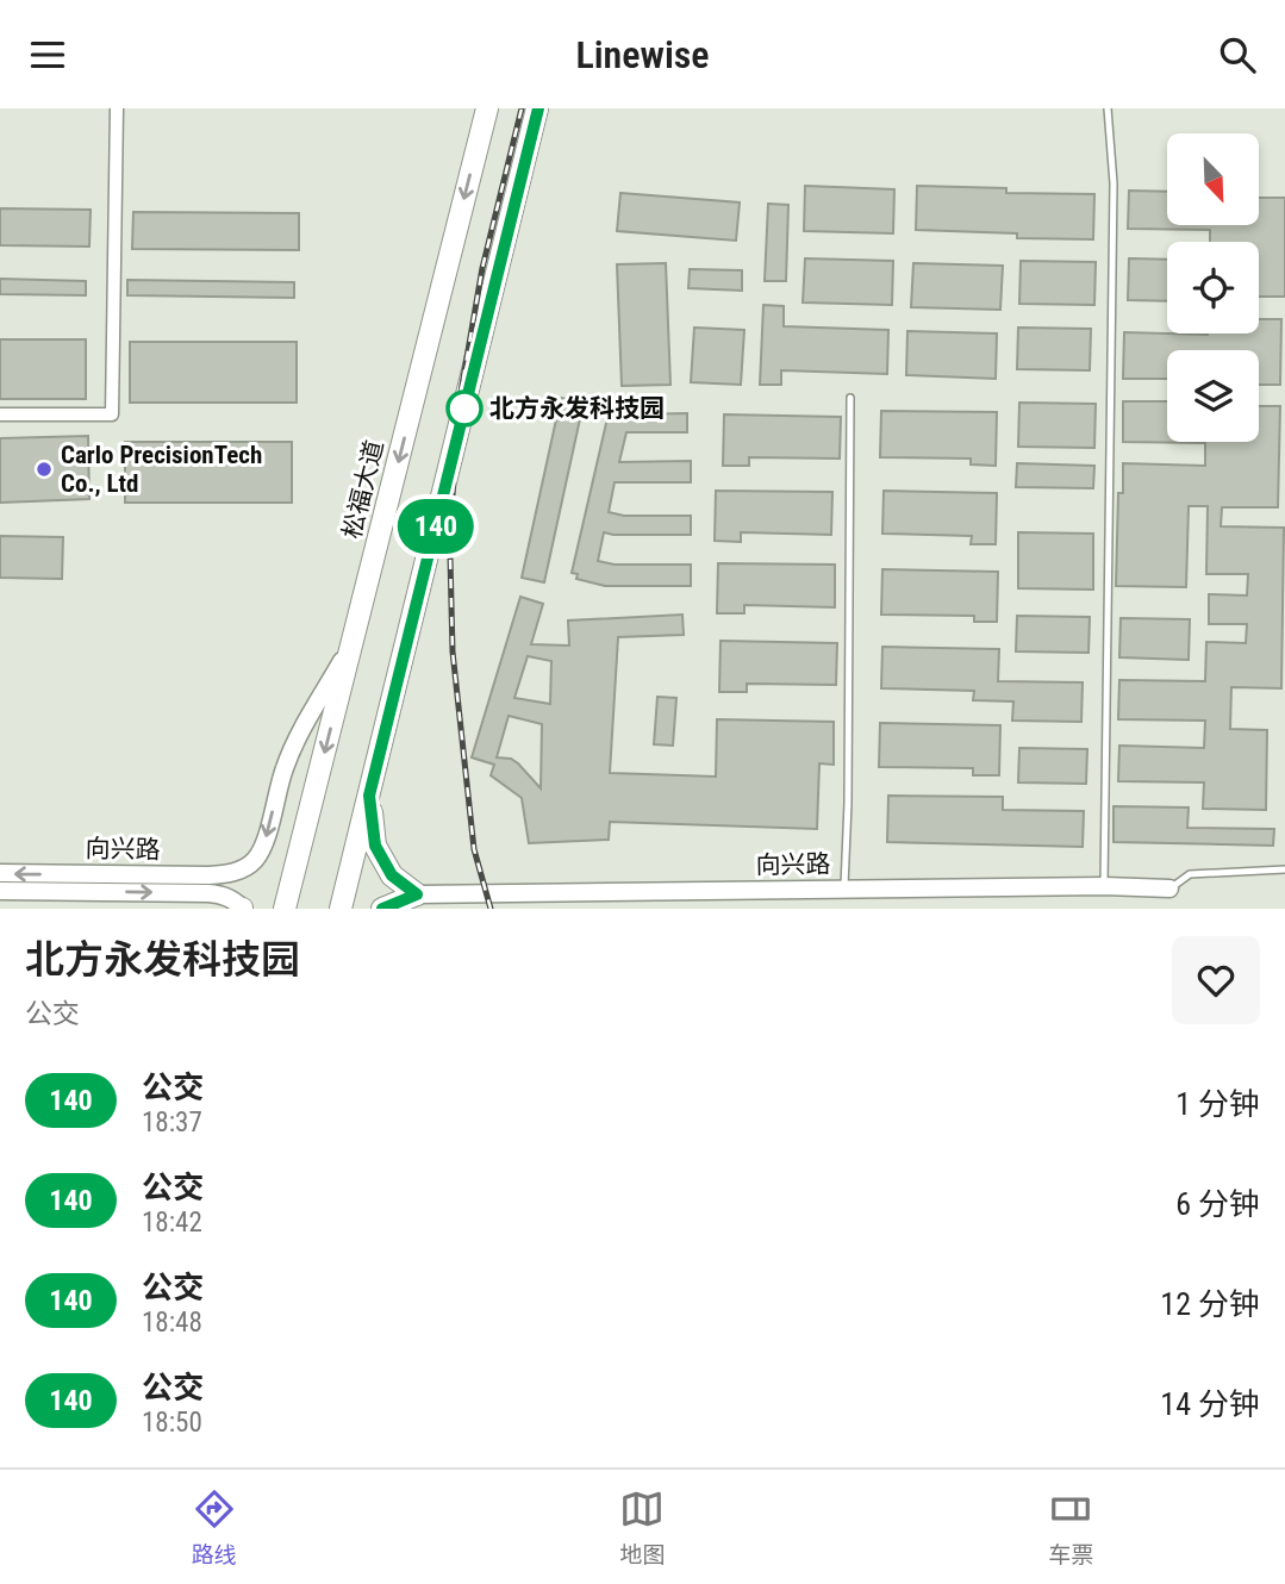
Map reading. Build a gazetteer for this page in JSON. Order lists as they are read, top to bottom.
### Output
{
  "streets": {
    "main road": ["松福大道"],
    "street": ["向兴路"]
  },
  "crossings": [
    ["松福大道", "向兴路"]
  ],
  "places": ["北方永发科技园", "Carlo PrecisionTech Co., Ltd"],
  "lines": ["bus line 140"],
  "north": "bottom right",
  "page": {
    "header": "Linewise",
    "on_map": "140",
    "heading": ["北方永发科技园", "公交"],
    "list": [
      {
        "mark": "140",
        "name": "公交",
        "note": "18:37",
        "value": "1 分钟"
      },
      {
        "mark": "140",
        "name": "公交",
        "note": "18:42",
        "value": "6 分钟"
      },
      {
        "mark": "140",
        "name": "公交",
        "note": "18:48",
        "value": "12 分钟"
      },
      {
        "mark": "140",
        "name": "公交",
        "note": "18:50",
        "value": "14 分钟"
      }
    ],
    "tabs": ["路线", "地图", "车票"]
  }
}
